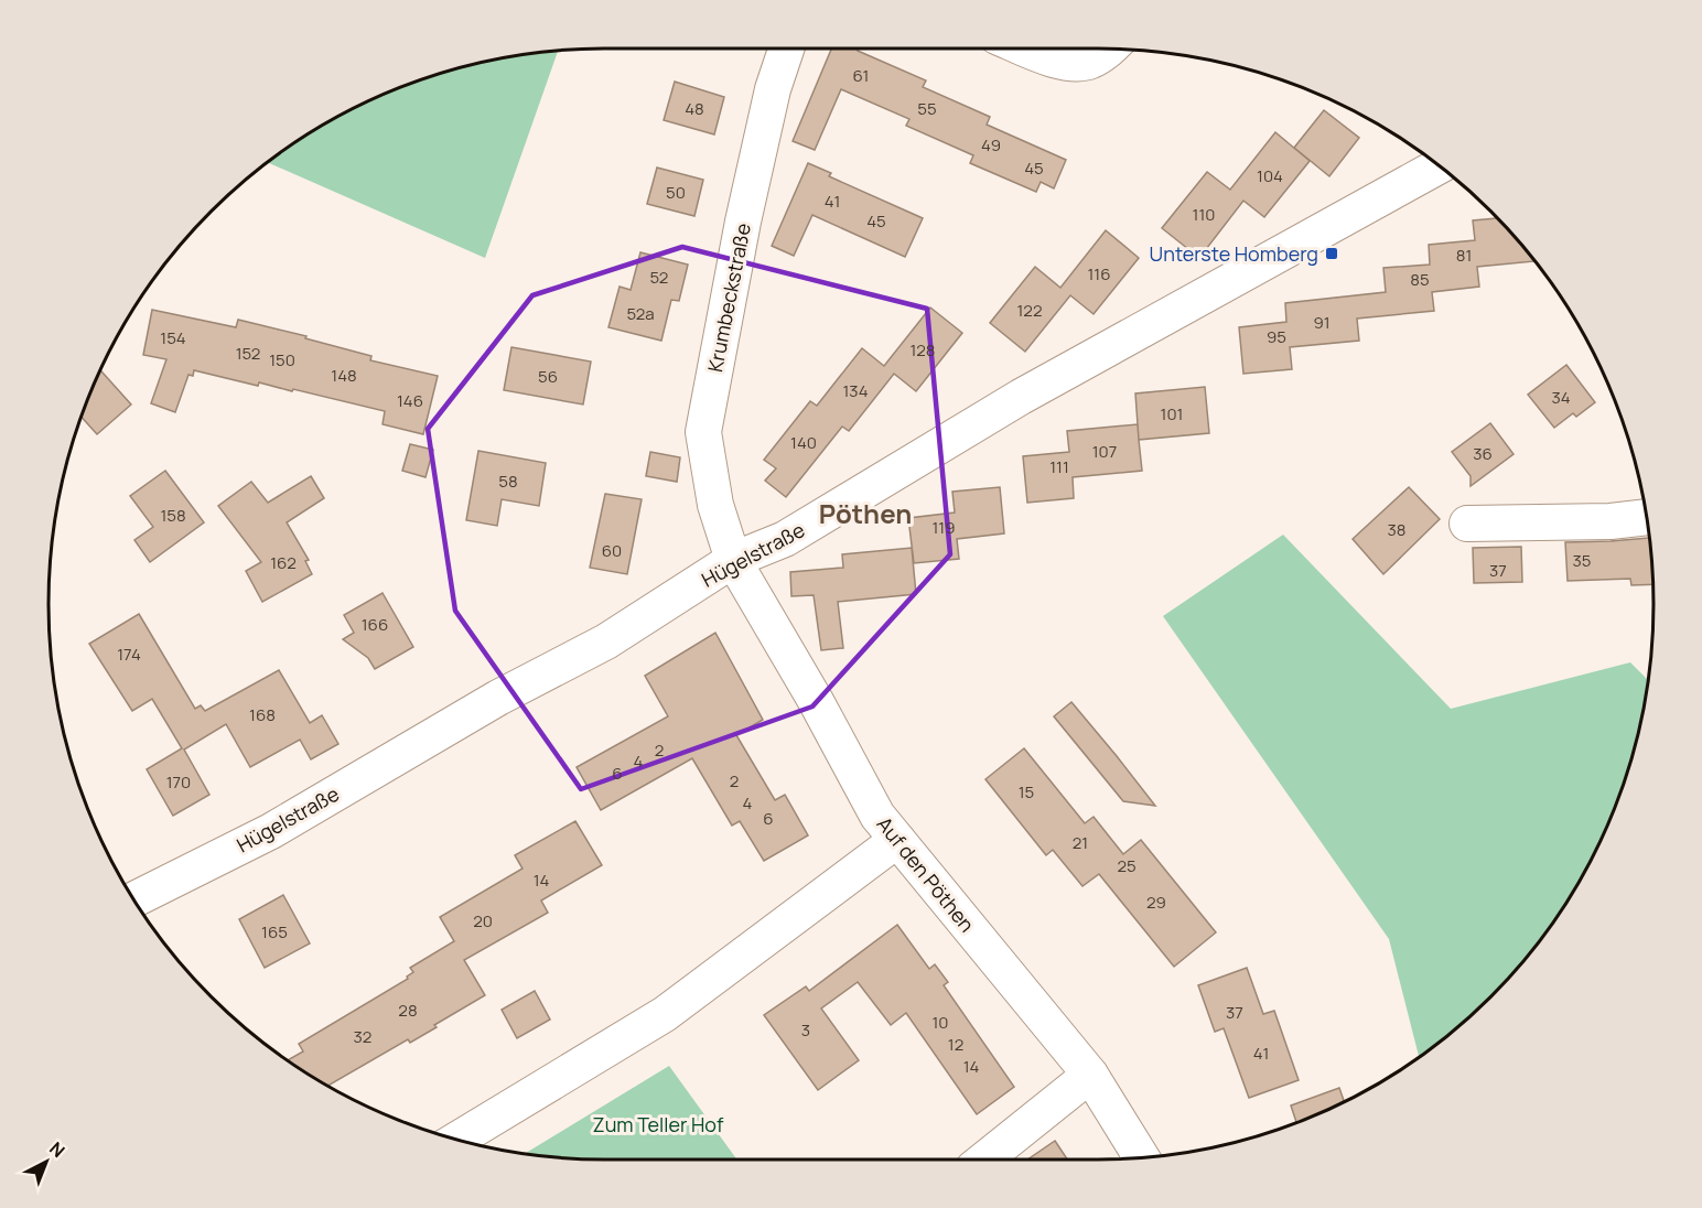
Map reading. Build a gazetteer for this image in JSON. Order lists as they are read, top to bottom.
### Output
{
  "streets": {
    "street": ["Krumbeckstraße", "Hügelstraße", "Auf den Pöthen"]
  },
  "crossings": [
    ["Krumbeckstraße", "Hügelstraße"],
    ["Krumbeckstraße", "Auf den Pöthen"],
    ["Hügelstraße", "Auf den Pöthen"]
  ],
  "districts": ["Pöthen"],
  "parks": ["Zum Teller Hof"],
  "places": {
    "transit": ["Unterste Homberg"]
  },
  "house_numbers": [
    "61",
    "48",
    "55",
    "49",
    "45",
    "104",
    "50",
    "41",
    "110",
    "45",
    "81",
    "116",
    "52",
    "85",
    "122",
    "52a",
    "91",
    "95",
    "154",
    "128",
    "152",
    "150",
    "148",
    "56",
    "134",
    "34",
    "146",
    "101",
    "140",
    "107",
    "36",
    "111",
    "58",
    "158",
    "119",
    "38",
    "60",
    "35",
    "162",
    "37",
    "166",
    "174",
    "168",
    "2",
    "4",
    "6",
    "2",
    "170",
    "15",
    "4",
    "6",
    "21",
    "25",
    "14",
    "29",
    "20",
    "165",
    "28",
    "37",
    "10",
    "3",
    "32",
    "12",
    "41",
    "14"
  ],
  "north": "top right"
}
